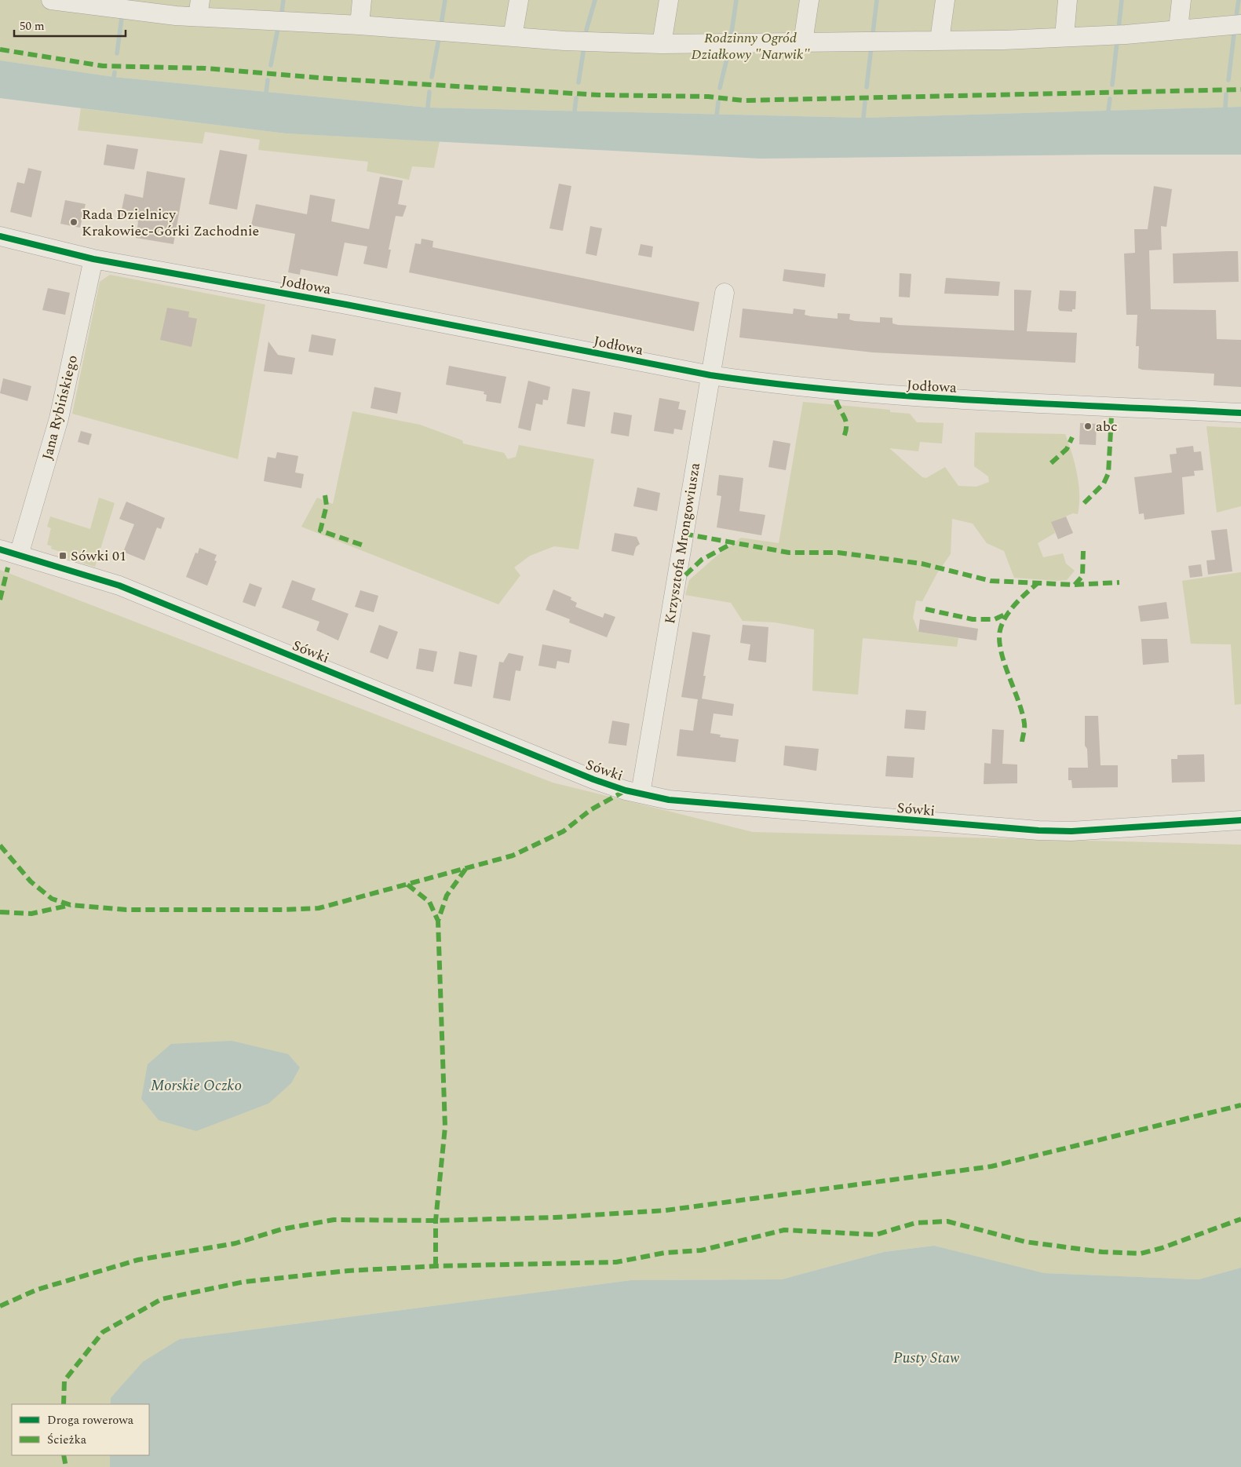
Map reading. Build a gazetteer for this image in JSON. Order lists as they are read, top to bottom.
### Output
{
  "streets": {
    "street": [
      "Jodłowa",
      "Jana Rybińskiego",
      "Krzysztofa Mrongowiusza",
      "Sówki"
    ]
  },
  "crossings": [
    ["Jodłowa", "Jana Rybińskiego"],
    ["Jodłowa", "Krzysztofa Mrongowiusza"],
    ["Jana Rybińskiego", "Sówki"],
    ["Krzysztofa Mrongowiusza", "Sówki"]
  ],
  "water": ["Morskie Oczko", "Pusty Staw"],
  "parks": ["Rodzinny Ogród Działkowy \"Narwik\""],
  "places": {
    "other": ["Rada Dzielnicy Krakowiec-Górki Zachodnie", "abc"],
    "transit": ["Sówki 01"]
  },
  "legend": ["Droga rowerowa", "Ścieżka"],
  "scale_bar": "50 m"
}
